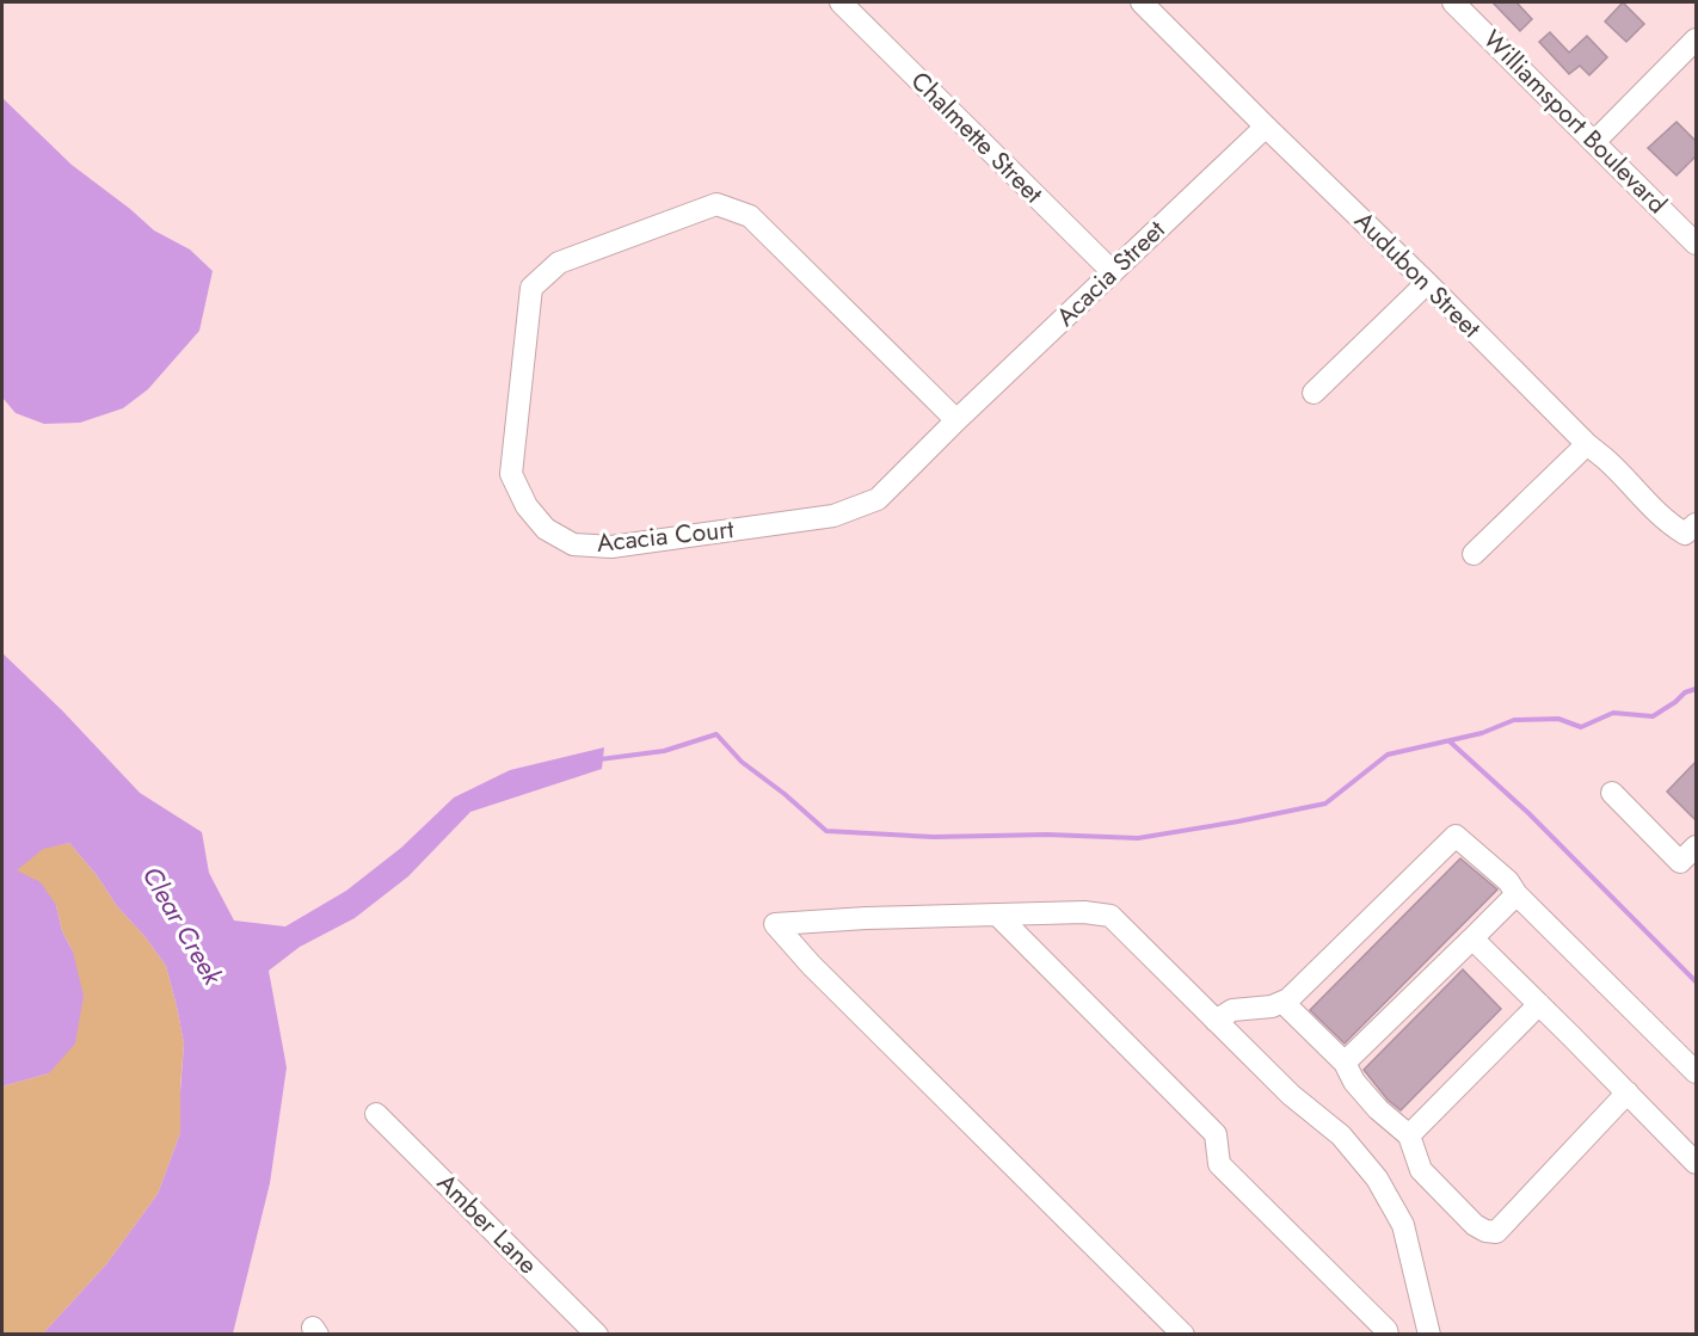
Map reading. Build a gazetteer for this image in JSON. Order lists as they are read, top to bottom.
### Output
{
  "streets": {
    "street": [
      "Williamsport Boulevard",
      "Chalmette Street",
      "Acacia Street",
      "Audubon Street",
      "Acacia Court",
      "Amber Lane"
    ]
  },
  "crossings": [
    ["Chalmette Street", "Acacia Street"],
    ["Acacia Street", "Audubon Street"],
    ["Acacia Street", "Acacia Court"]
  ],
  "water": ["Clear Creek"]
}
